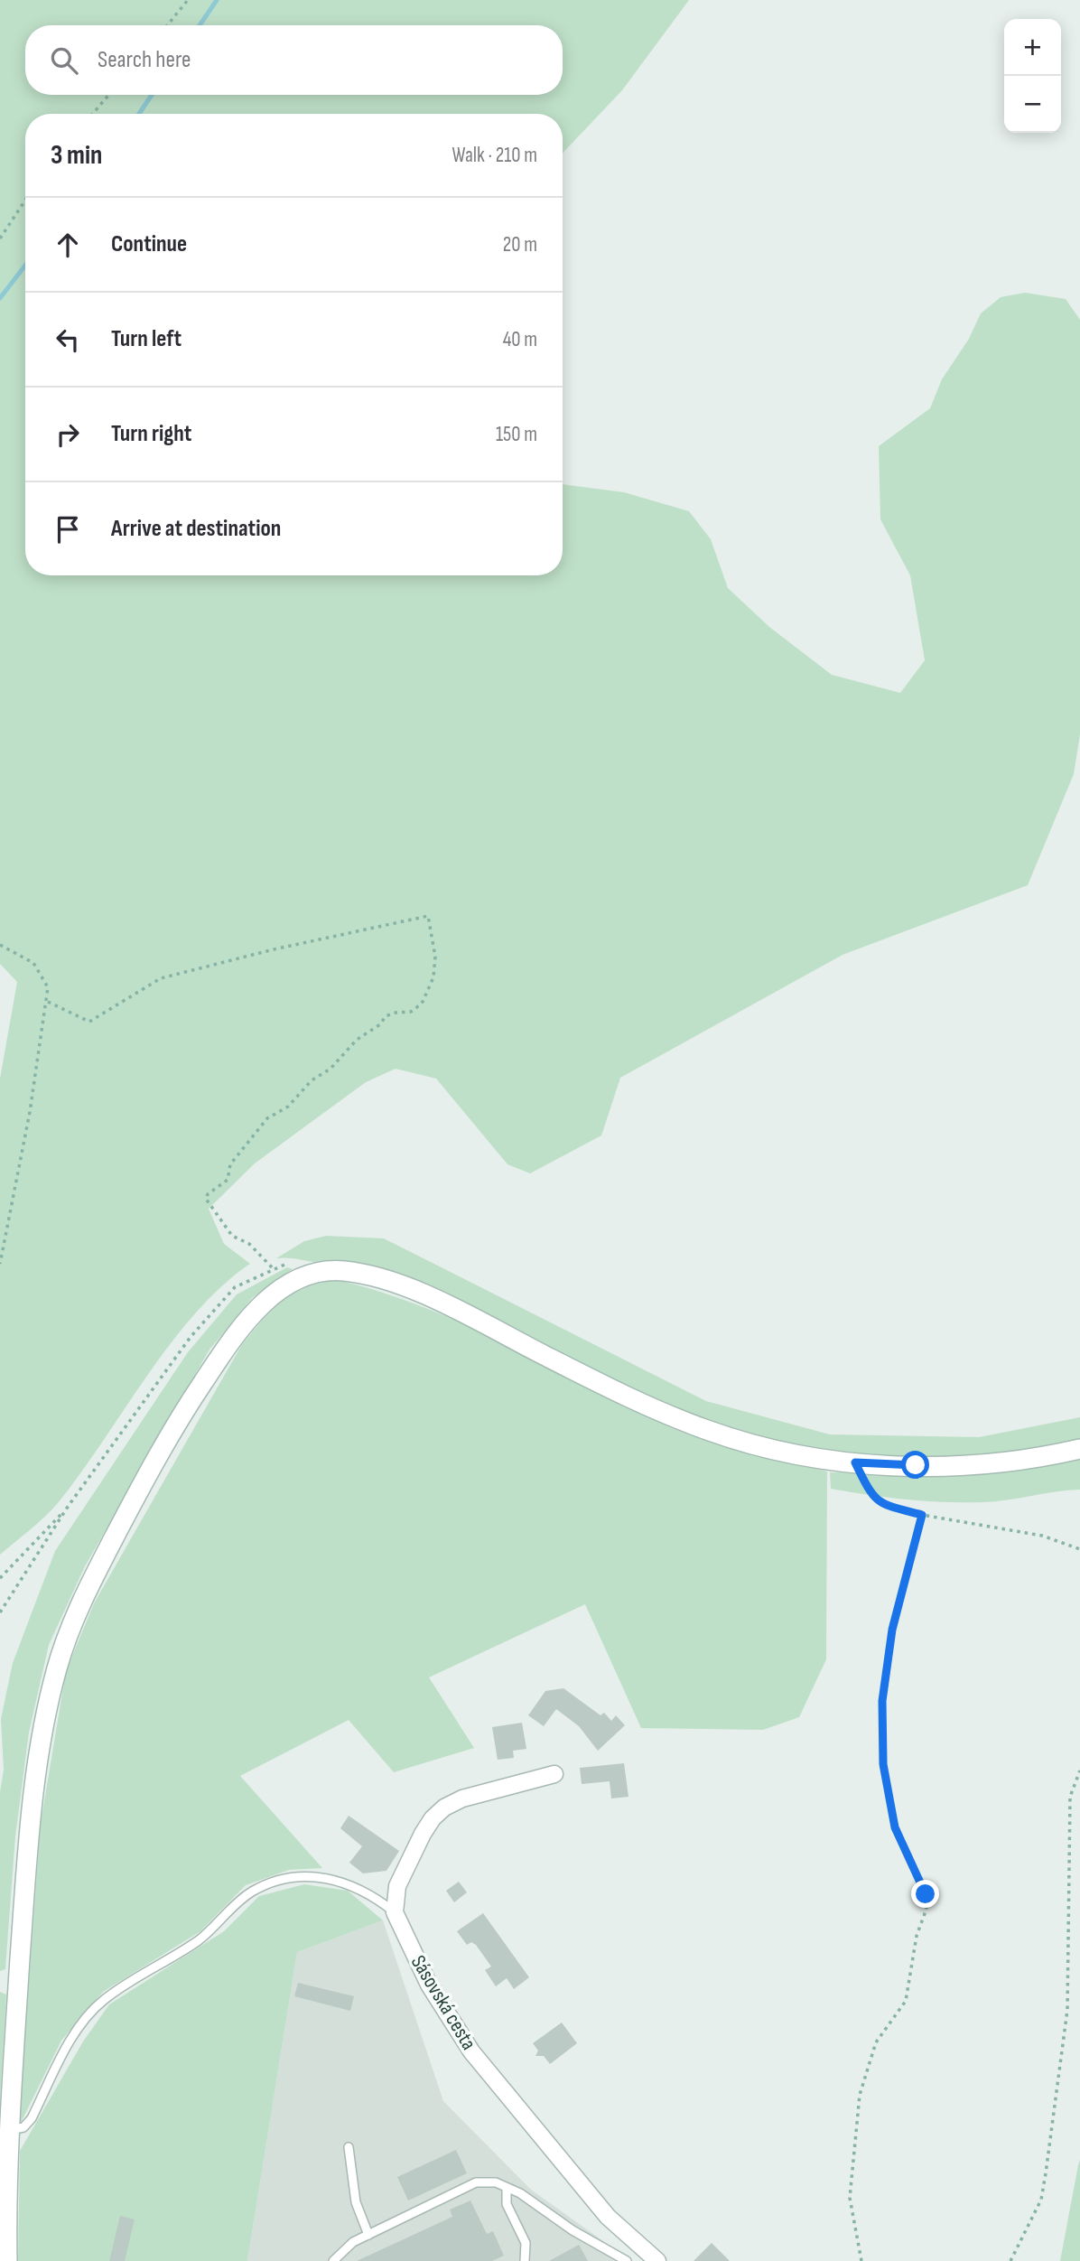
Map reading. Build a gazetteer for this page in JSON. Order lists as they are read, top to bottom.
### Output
{
  "streets": {
    "street": ["Sásovská cesta"]
  },
  "page": {
    "map_buttons": ["+", "−"],
    "search": "Search here",
    "heading": ["3 min", "Walk · 210 m"],
    "list": [
      ["Continue", "20 m"],
      ["Turn left", "40 m"],
      ["Turn right", "150 m"],
      "Arrive at destination"
    ]
  }
}
